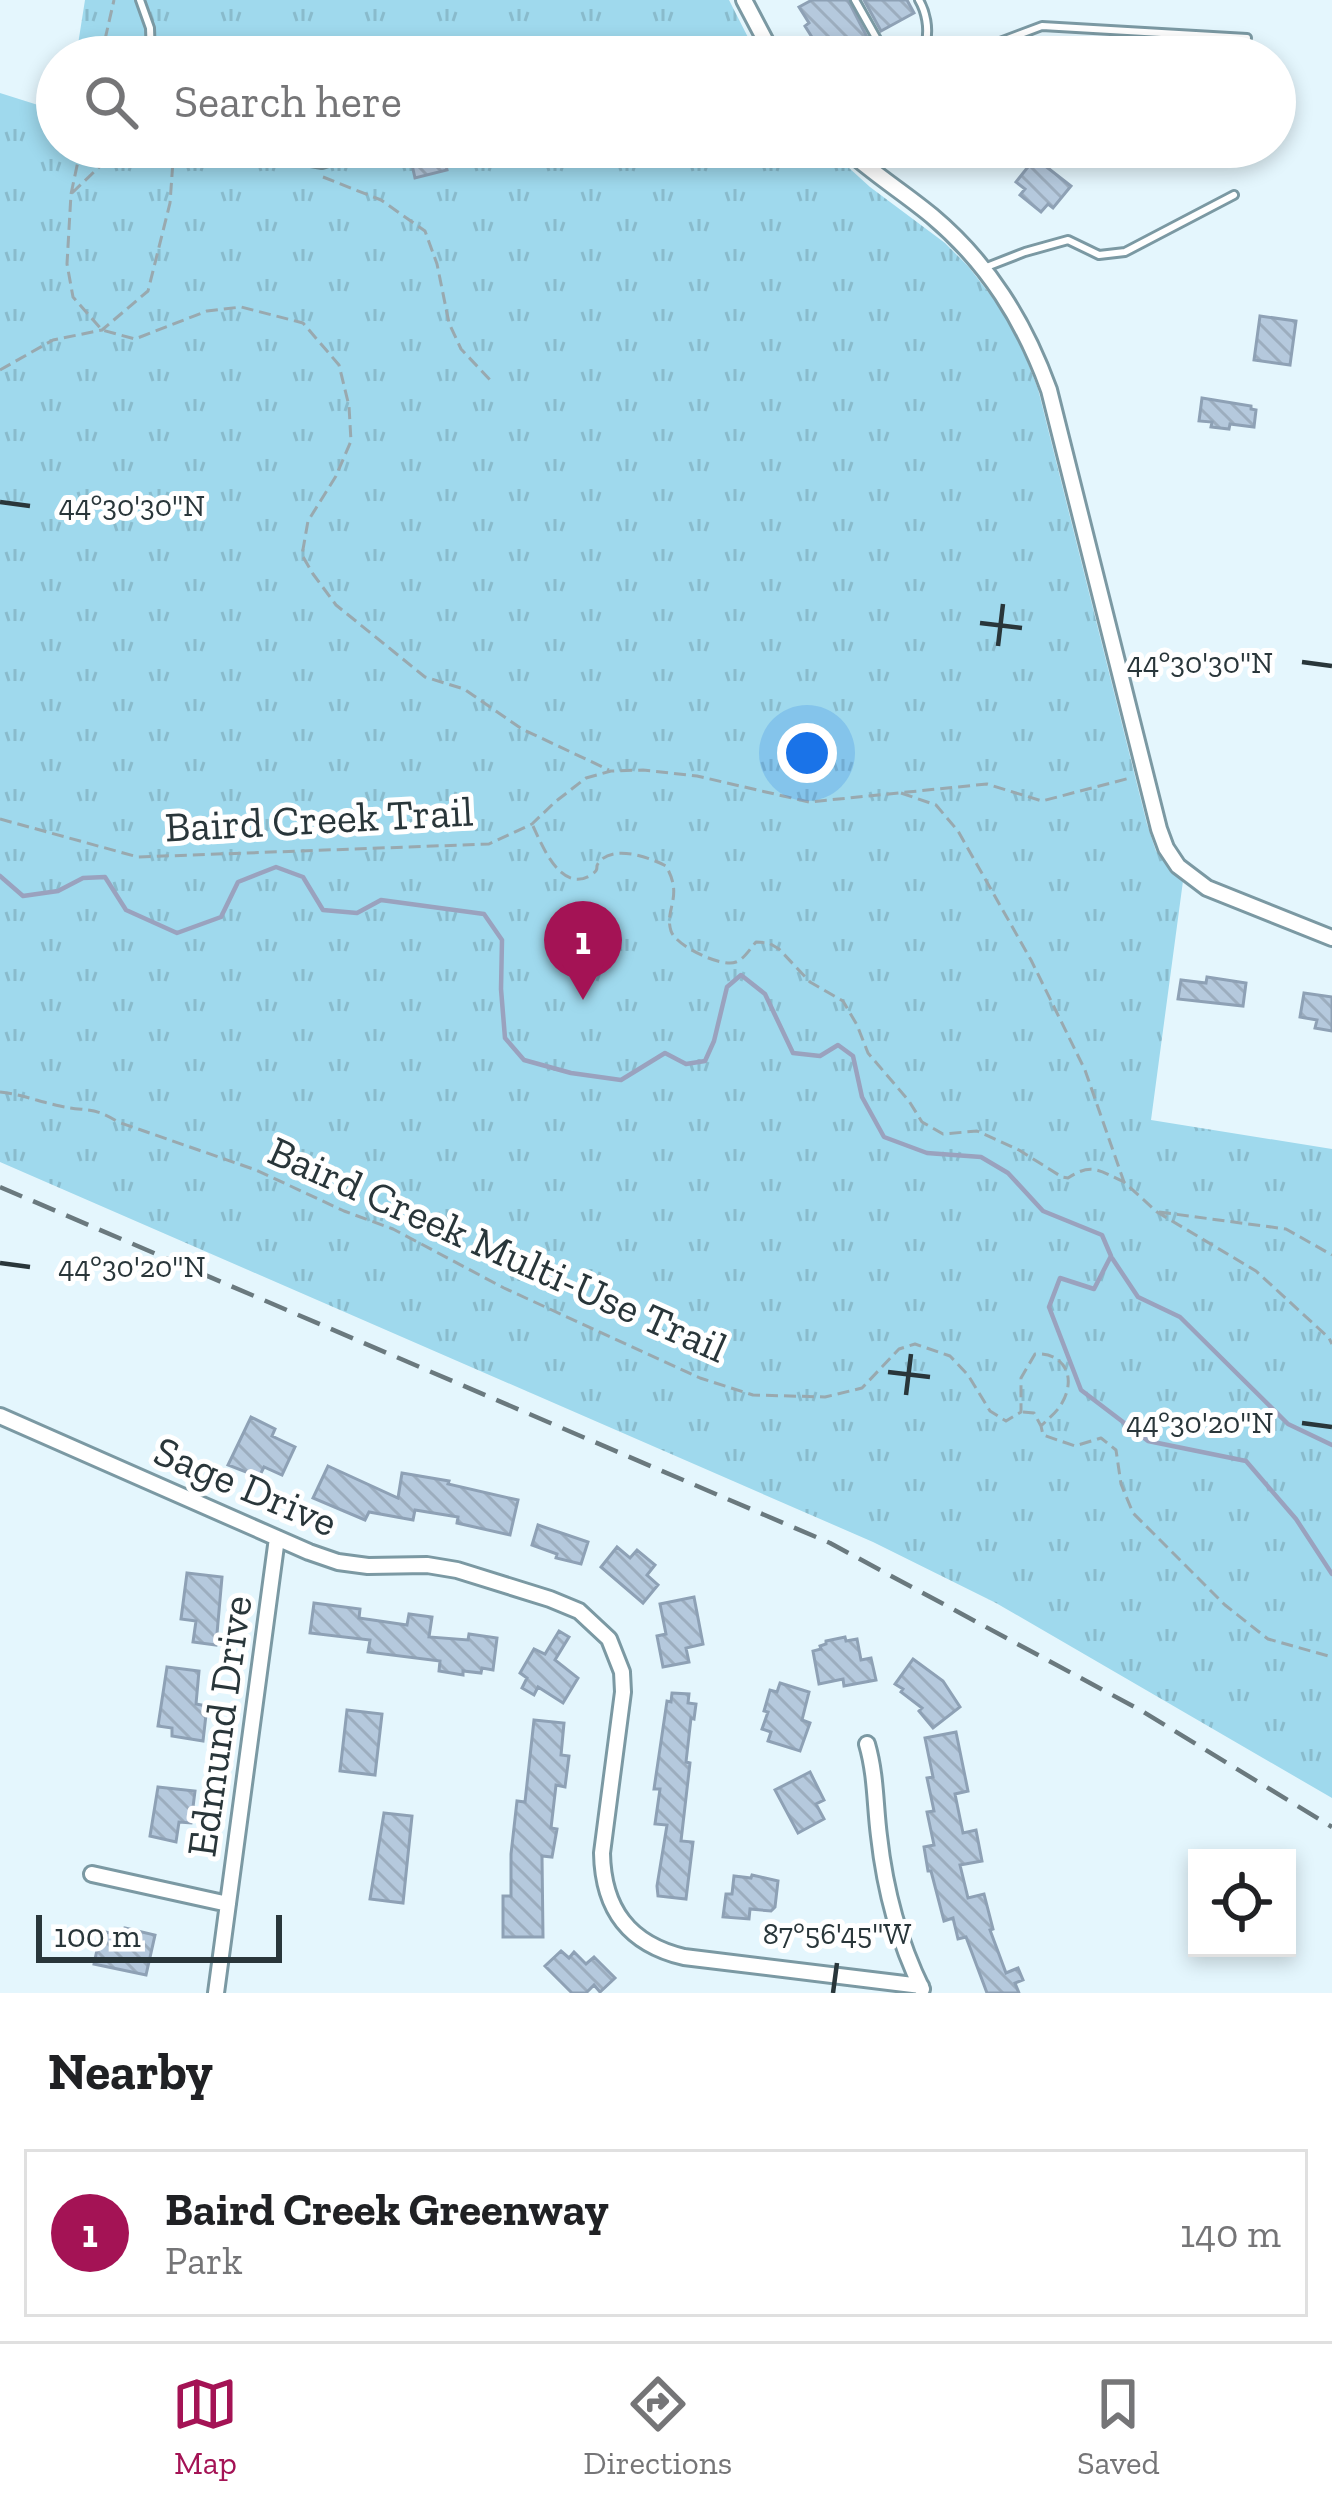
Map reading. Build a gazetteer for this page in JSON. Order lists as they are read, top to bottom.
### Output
{
  "streets": {
    "street": ["Sage Drive", "Edmund Drive"],
    "path": ["Baird Creek Trail", "Baird Creek Multi-Use Trail"]
  },
  "crossings": [
    ["Sage Drive", "Edmund Drive"]
  ],
  "scale_bar": "100 m",
  "page": {
    "search": "Search here",
    "pins": "1",
    "scale": "100 m",
    "heading": "Nearby",
    "list": [
      {
        "mark": "1",
        "name": "Baird Creek Greenway",
        "note": "Park",
        "value": "140 m"
      }
    ],
    "nav": ["Map", "Directions", "Saved"]
  },
  "coordinates": ["44°30'30\"N", "44°30'20\"N", "87°56'45\"W"]
}
